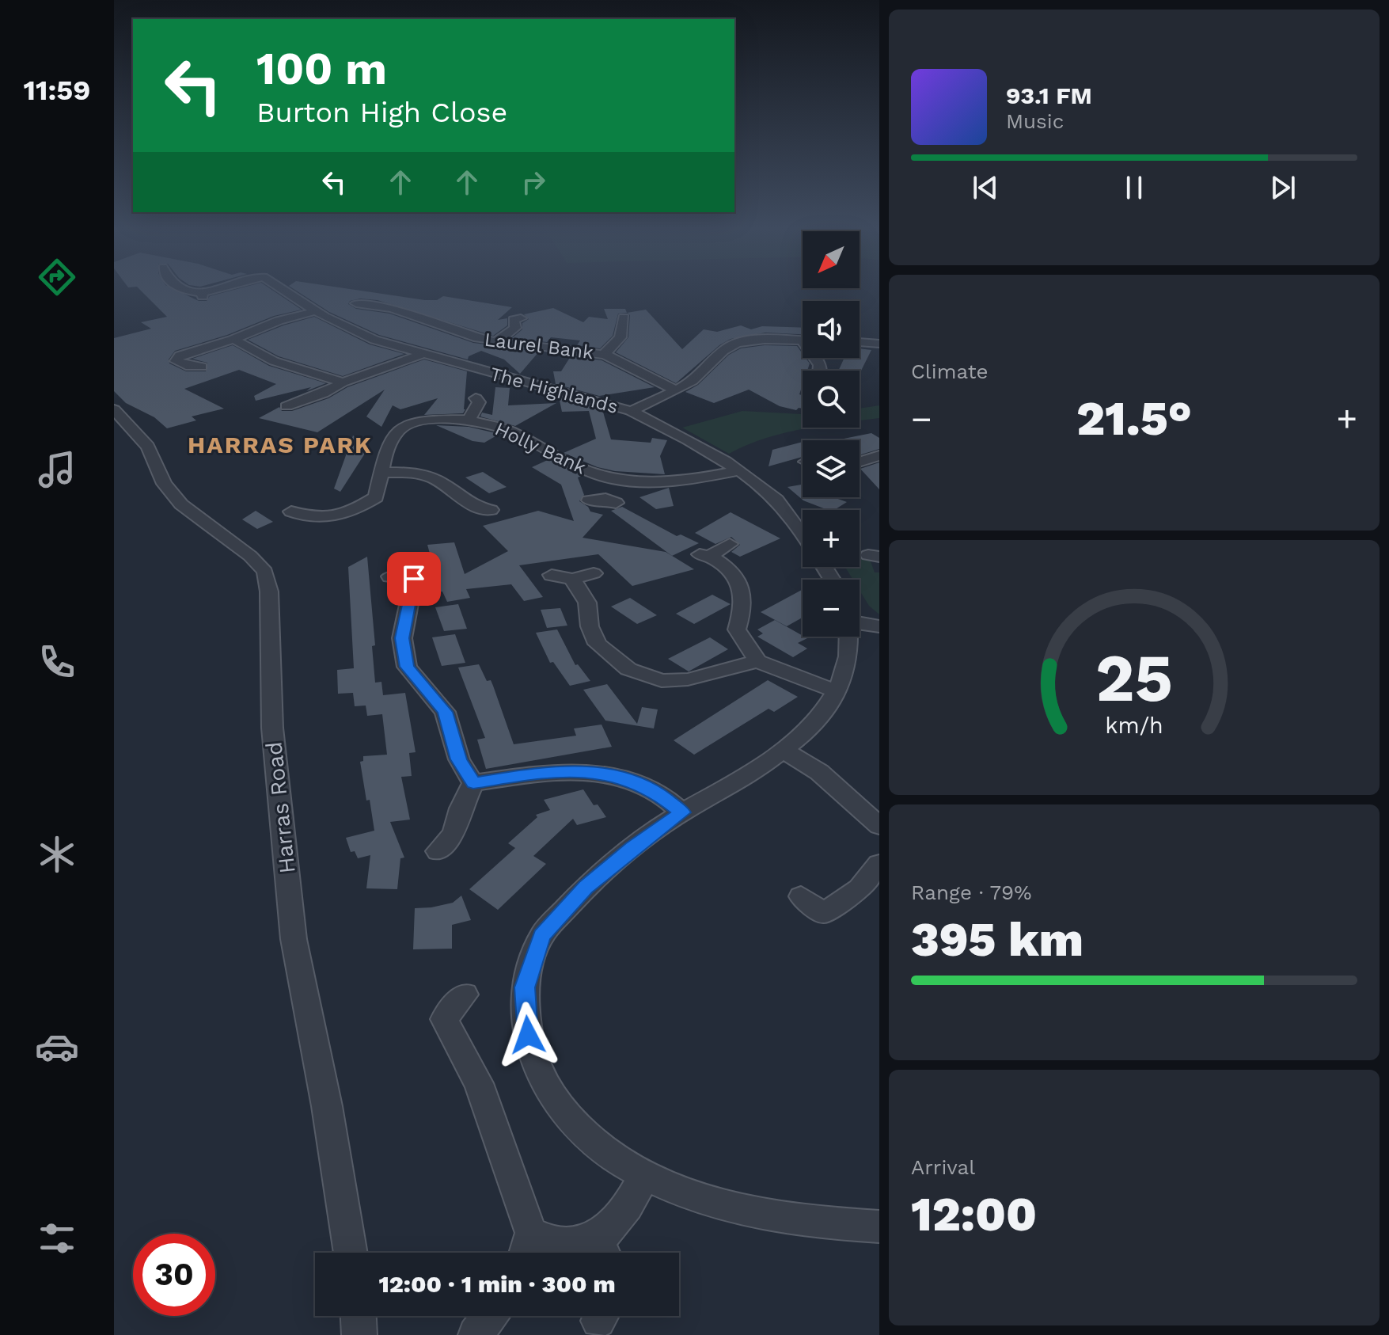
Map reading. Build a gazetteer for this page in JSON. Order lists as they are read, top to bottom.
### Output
{
  "streets": {
    "street": [
      "Laurel Bank",
      "The Highlands",
      "Holly Bank",
      "Harras Road"
    ]
  },
  "crossings": [
    ["The Highlands", "Holly Bank"]
  ],
  "districts": ["HARRAS PARK"],
  "north": "bottom left",
  "page": {
    "tabs": "11:59",
    "turn": ["100 m", "Burton High Close"],
    "song": ["93.1 FM", "Music"],
    "map_buttons": ["+", "−"],
    "tile": [
      "Climate",
      ["Range · 79%", "395 km"],
      ["Arrival", "12:00"]
    ],
    "heat": ["−", "21.5°", "+"],
    "limit": "30",
    "trip": "12:00 · 1 min · 300 m",
    "gauge": ["25", "km/h"]
  }
}
